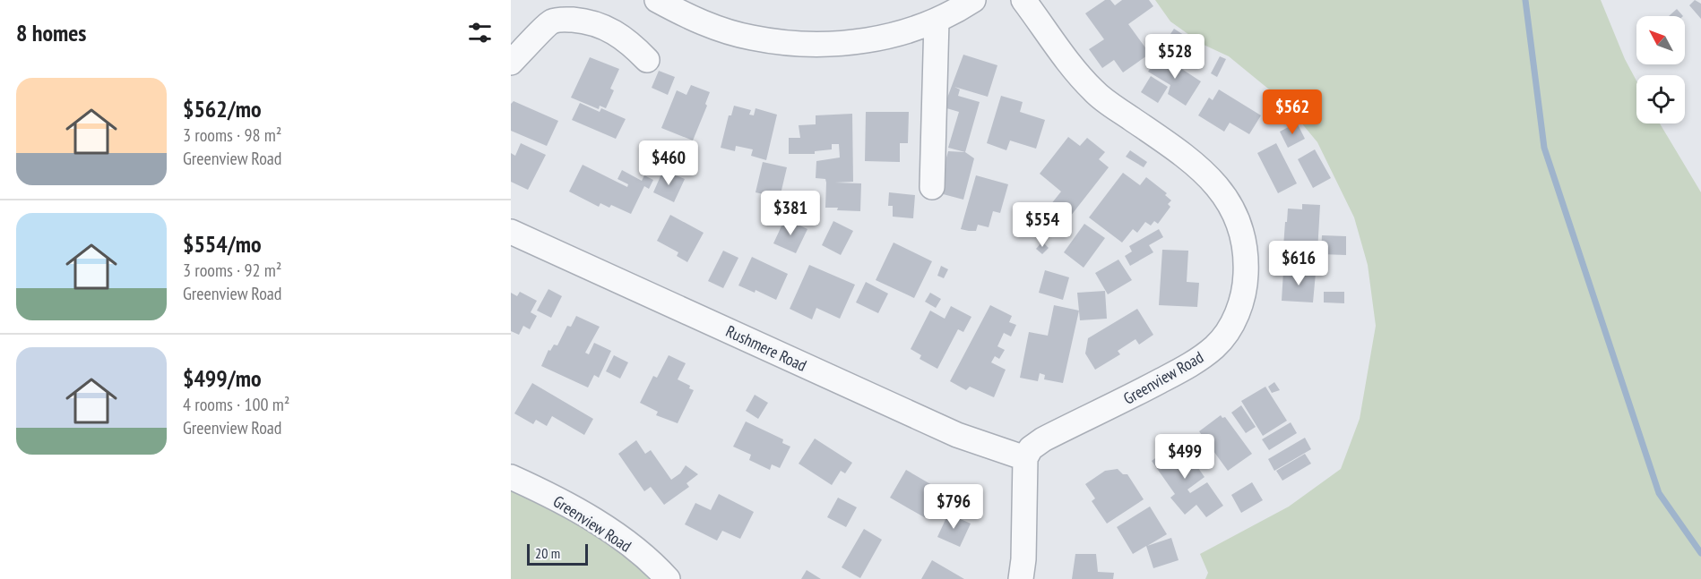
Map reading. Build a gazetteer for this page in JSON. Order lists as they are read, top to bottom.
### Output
{
  "streets": {
    "street": ["Rushmere Road", "Greenview Road"]
  },
  "crossings": [
    ["Rushmere Road", "Greenview Road"]
  ],
  "scale_bar": "20 m",
  "north": "top left",
  "page": {
    "heading": "8 homes",
    "price": [
      "$528",
      "$562",
      "$460",
      "$381",
      "$554",
      "$616",
      "$499",
      "$796"
    ],
    "list": [
      {
        "name": "$562/mo",
        "note": "3 rooms · 98 m² · Greenview Road"
      },
      {
        "name": "$554/mo",
        "note": "3 rooms · 92 m² · Greenview Road"
      },
      {
        "name": "$499/mo",
        "note": "4 rooms · 100 m² · Greenview Road"
      }
    ],
    "scale": "20 m"
  }
}
